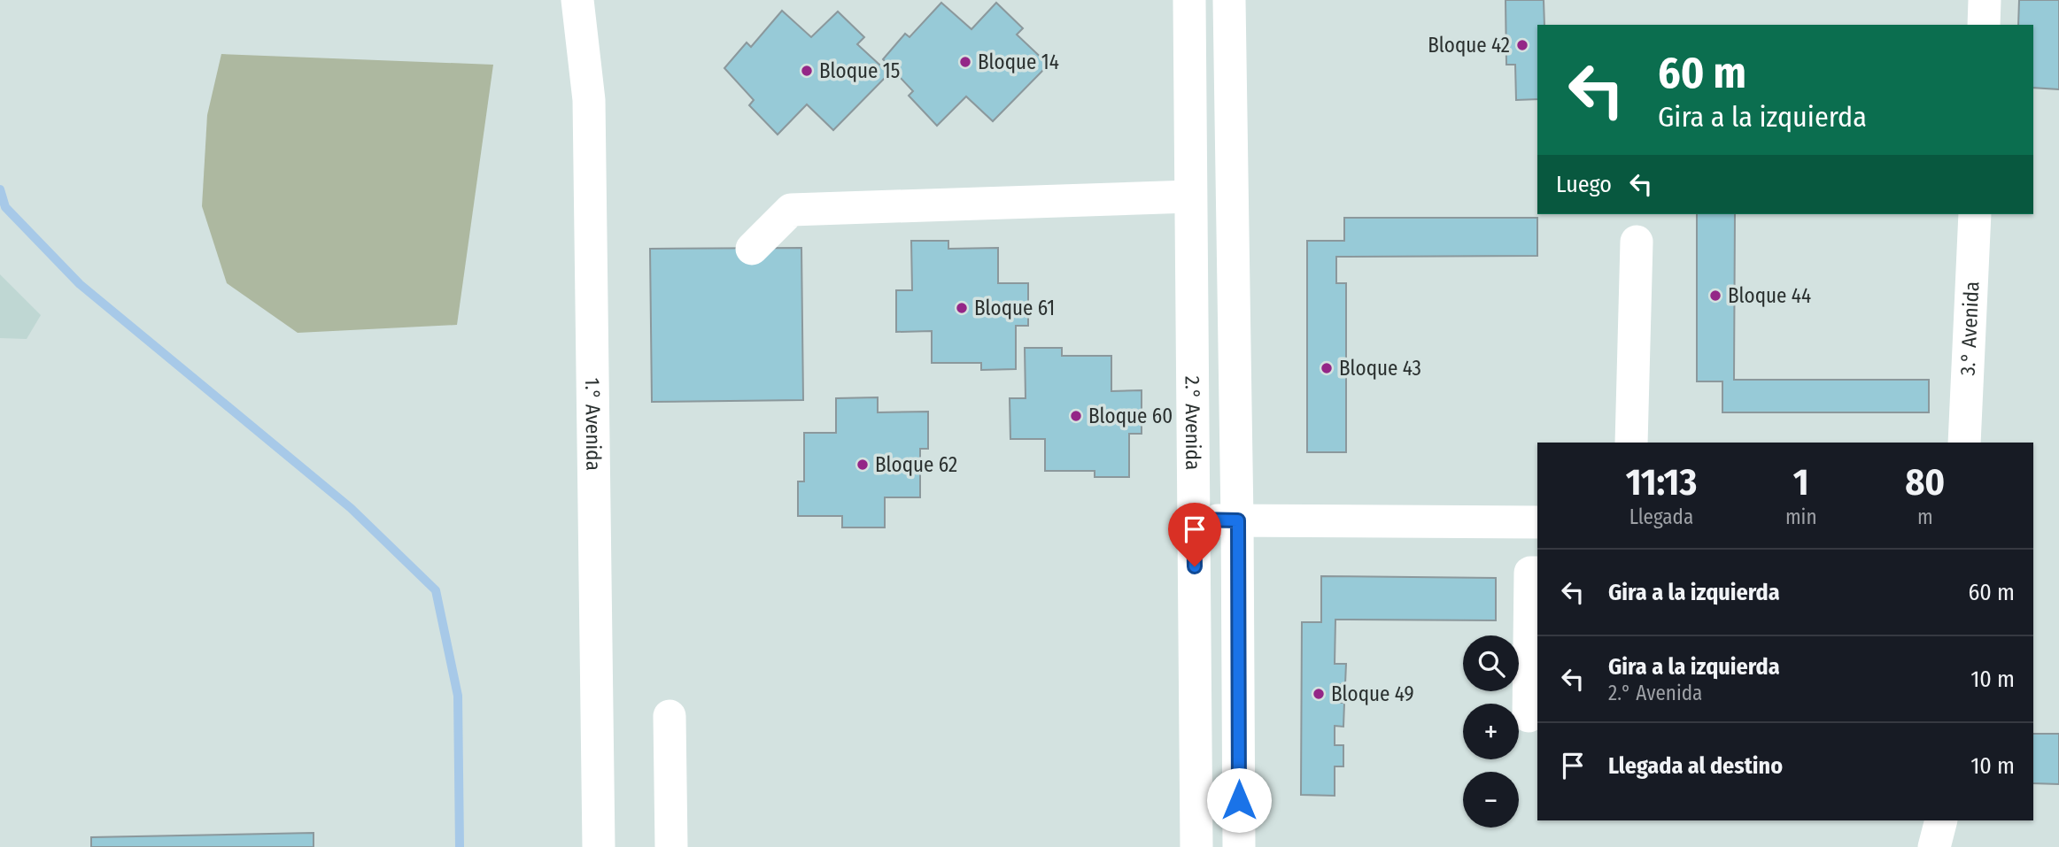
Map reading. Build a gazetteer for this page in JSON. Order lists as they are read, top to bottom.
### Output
{
  "streets": {
    "street": ["3.° Avenida", "1.° Avenida", "2.° Avenida"]
  },
  "places": [
    "Bloque 42",
    "Bloque 14",
    "Bloque 15",
    "Bloque 44",
    "Bloque 61",
    "Bloque 43",
    "Bloque 60",
    "Bloque 62",
    "Bloque 49"
  ],
  "page": {
    "turn": ["60 m", "Gira a la izquierda"],
    "then": "Luego",
    "eta": [
      "11:13",
      "Llegada",
      "1",
      "min",
      "80",
      "m"
    ],
    "list": [
      {
        "name": "Gira a la izquierda",
        "value": "60 m"
      },
      {
        "name": "Gira a la izquierda",
        "note": "2.° Avenida",
        "value": "10 m"
      },
      {
        "name": "Llegada al destino",
        "value": "10 m"
      }
    ],
    "map_buttons": ["+", "−"]
  }
}
